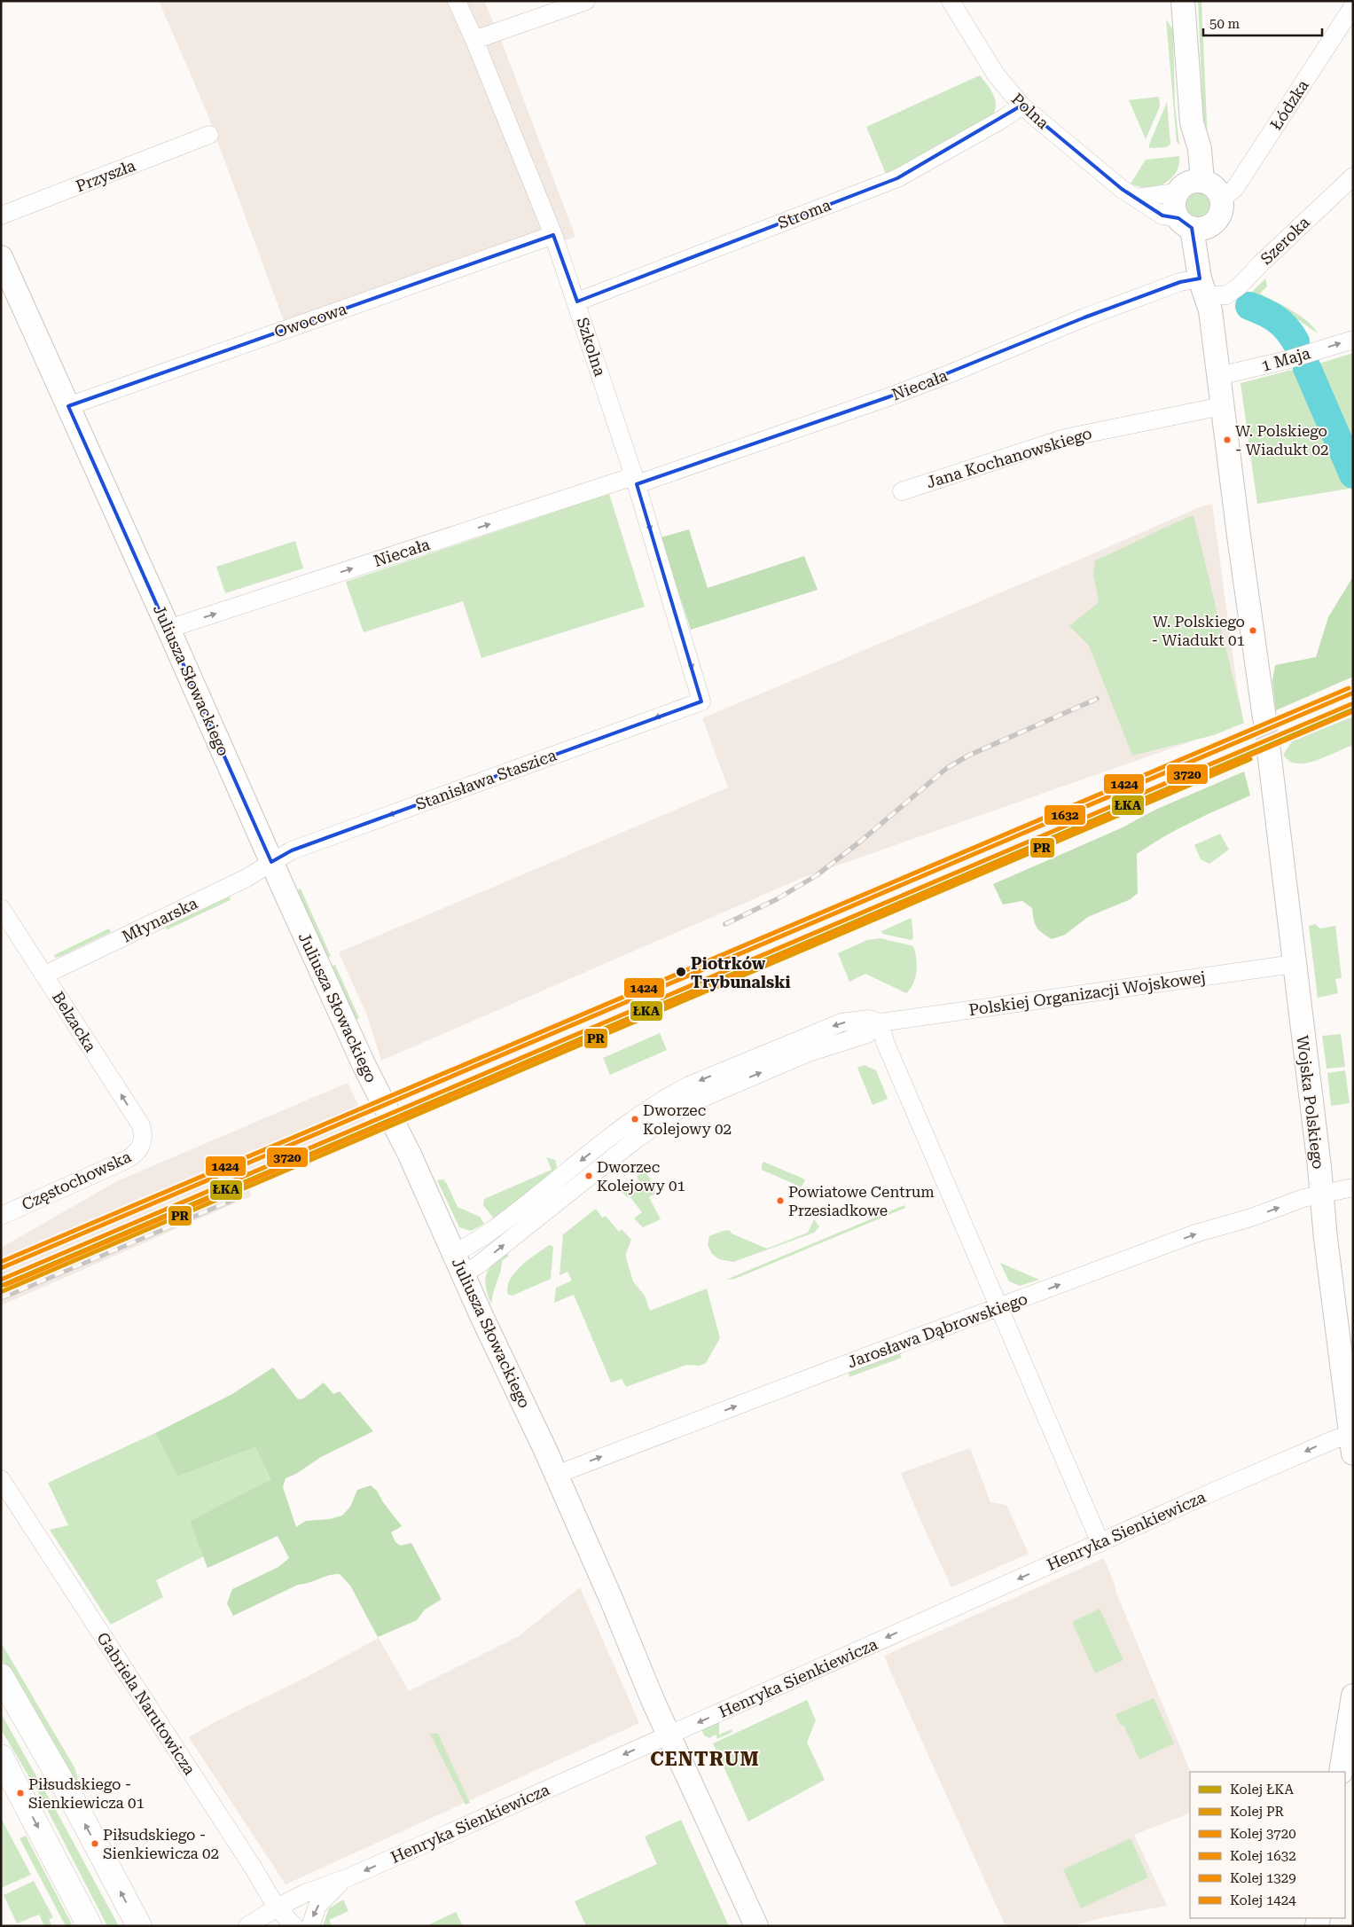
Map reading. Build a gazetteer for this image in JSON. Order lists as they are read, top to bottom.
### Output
{
  "streets": {
    "street": [
      "Łódzka",
      "Polna",
      "Przyszła",
      "Stroma",
      "Szeroka",
      "Owocowa",
      "Szkolna",
      "1 Maja",
      "Niecała",
      "Jana Kochanowskiego",
      "Juliusza Słowackiego",
      "Stanisława Staszica",
      "Młynarska",
      "Polskiej Organizacji Wojskowej",
      "Belzacka",
      "Wojska Polskiego",
      "Częstochowska",
      "Jarosława Dąbrowskiego",
      "Henryka Sienkiewicza",
      "Gabriela Narutowicza"
    ]
  },
  "crossings": [
    ["Łódzka", "Polna"],
    ["Polna", "Stroma"],
    ["Stroma", "Szkolna"],
    ["Szeroka", "Niecała"],
    ["Owocowa", "Szkolna"],
    ["Owocowa", "Juliusza Słowackiego"],
    ["Szkolna", "Niecała"],
    ["Szkolna", "Stanisława Staszica"],
    ["Niecała", "Juliusza Słowackiego"],
    ["Juliusza Słowackiego", "Stanisława Staszica"],
    ["Juliusza Słowackiego", "Młynarska"],
    ["Juliusza Słowackiego", "Polskiej Organizacji Wojskowej"],
    ["Juliusza Słowackiego", "Jarosława Dąbrowskiego"],
    ["Juliusza Słowackiego", "Henryka Sienkiewicza"],
    ["Stanisława Staszica", "Młynarska"],
    ["Młynarska", "Belzacka"],
    ["Polskiej Organizacji Wojskowej", "Wojska Polskiego"],
    ["Belzacka", "Częstochowska"],
    ["Wojska Polskiego", "Jarosława Dąbrowskiego"],
    ["Wojska Polskiego", "Henryka Sienkiewicza"],
    ["Henryka Sienkiewicza", "Gabriela Narutowicza"]
  ],
  "one_way": [
    "1 Maja",
    "Niecała",
    "Stanisława Staszica",
    "Belzacka",
    "Jarosława Dąbrowskiego",
    "Henryka Sienkiewicza"
  ],
  "districts": ["CENTRUM"],
  "places": [
    "W. Polskiego - Wiadukt 02",
    "W. Polskiego - Wiadukt 01",
    "Piotrków Trybunalski",
    "Dworzec Kolejowy 02",
    "Dworzec Kolejowy 01",
    "Powiatowe Centrum Przesiadkowe",
    "Piłsudskiego - Sienkiewicza 01",
    "Piłsudskiego - Sienkiewicza 02"
  ],
  "lines": [
    "rail line 1424",
    "rail line 1632",
    "rail line 3720",
    "rail line ŁKA",
    "rail line 1329",
    "rail line PR"
  ],
  "legend": [
    "Kolej ŁKA",
    "Kolej PR",
    "Kolej 3720",
    "Kolej 1632",
    "Kolej 1329",
    "Kolej 1424"
  ],
  "scale_bar": "50 m"
}
